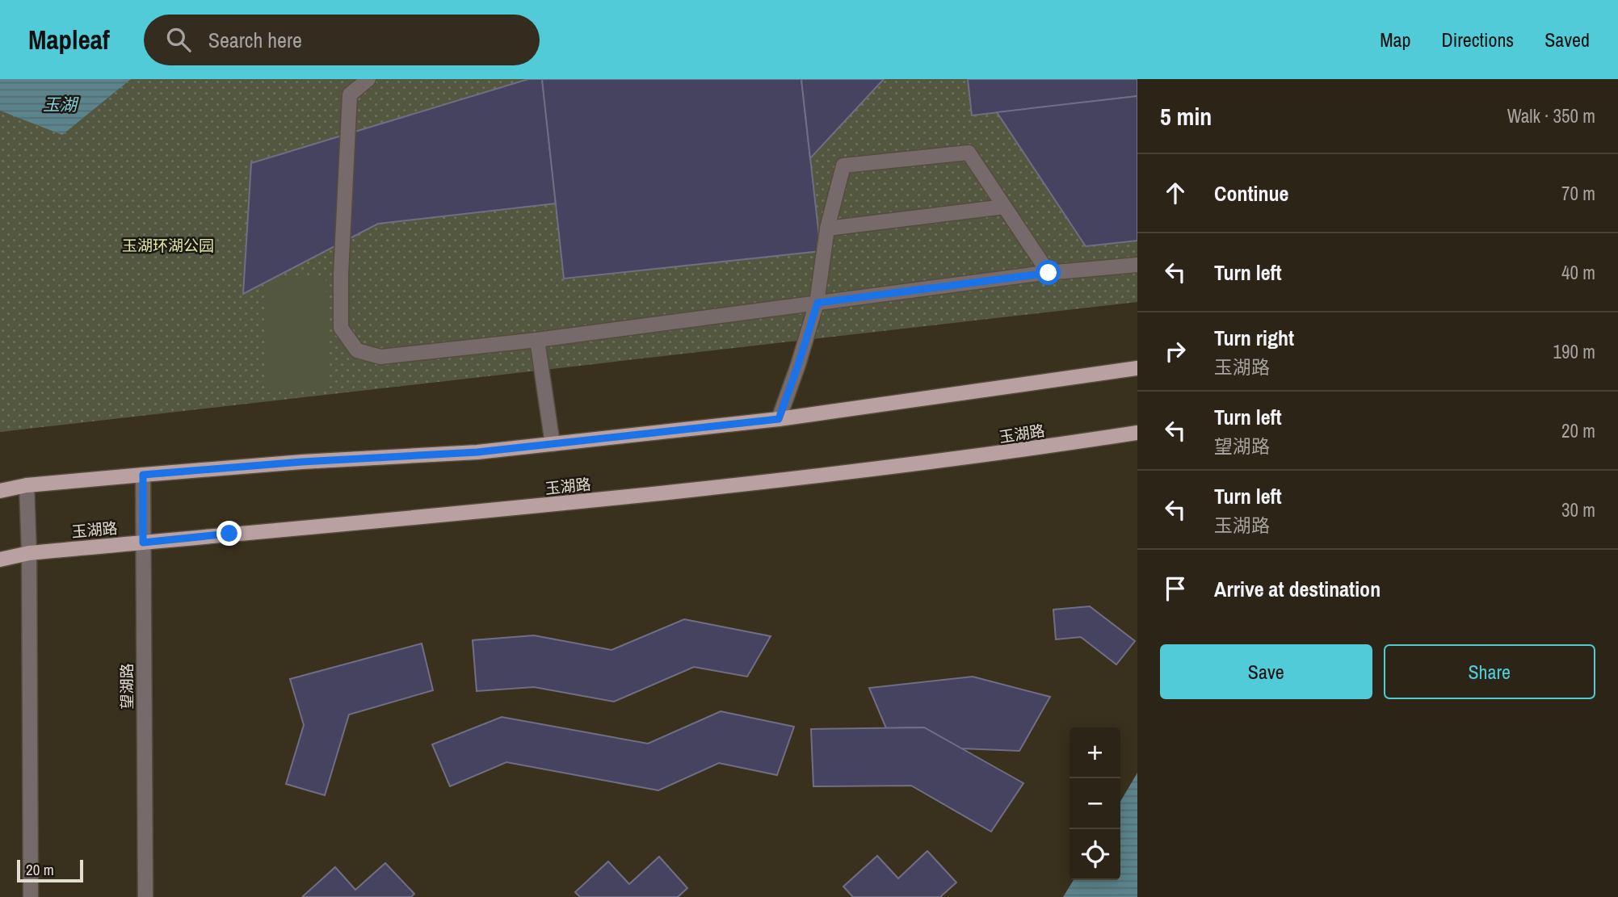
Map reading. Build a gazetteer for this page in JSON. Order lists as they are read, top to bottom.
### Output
{
  "streets": {
    "main road": ["玉湖路"],
    "street": ["望湖路"]
  },
  "crossings": [
    ["玉湖路", "望湖路"]
  ],
  "water": ["玉湖"],
  "parks": ["玉湖环湖公园"],
  "scale_bar": "20 m",
  "page": {
    "header": "Mapleaf",
    "search": "Search here",
    "nav": ["Map", "Directions", "Saved"],
    "heading": ["5 min", "Walk · 350 m"],
    "list": [
      ["Continue", "70 m"],
      ["Turn left", "40 m"],
      ["Turn right", "玉湖路", "190 m"],
      ["Turn left", "望湖路", "20 m"],
      ["Turn left", "玉湖路", "30 m"],
      "Arrive at destination"
    ],
    "buttons": ["Save", "Share"],
    "map_buttons": ["+", "−"],
    "scale": "20 m"
  }
}
